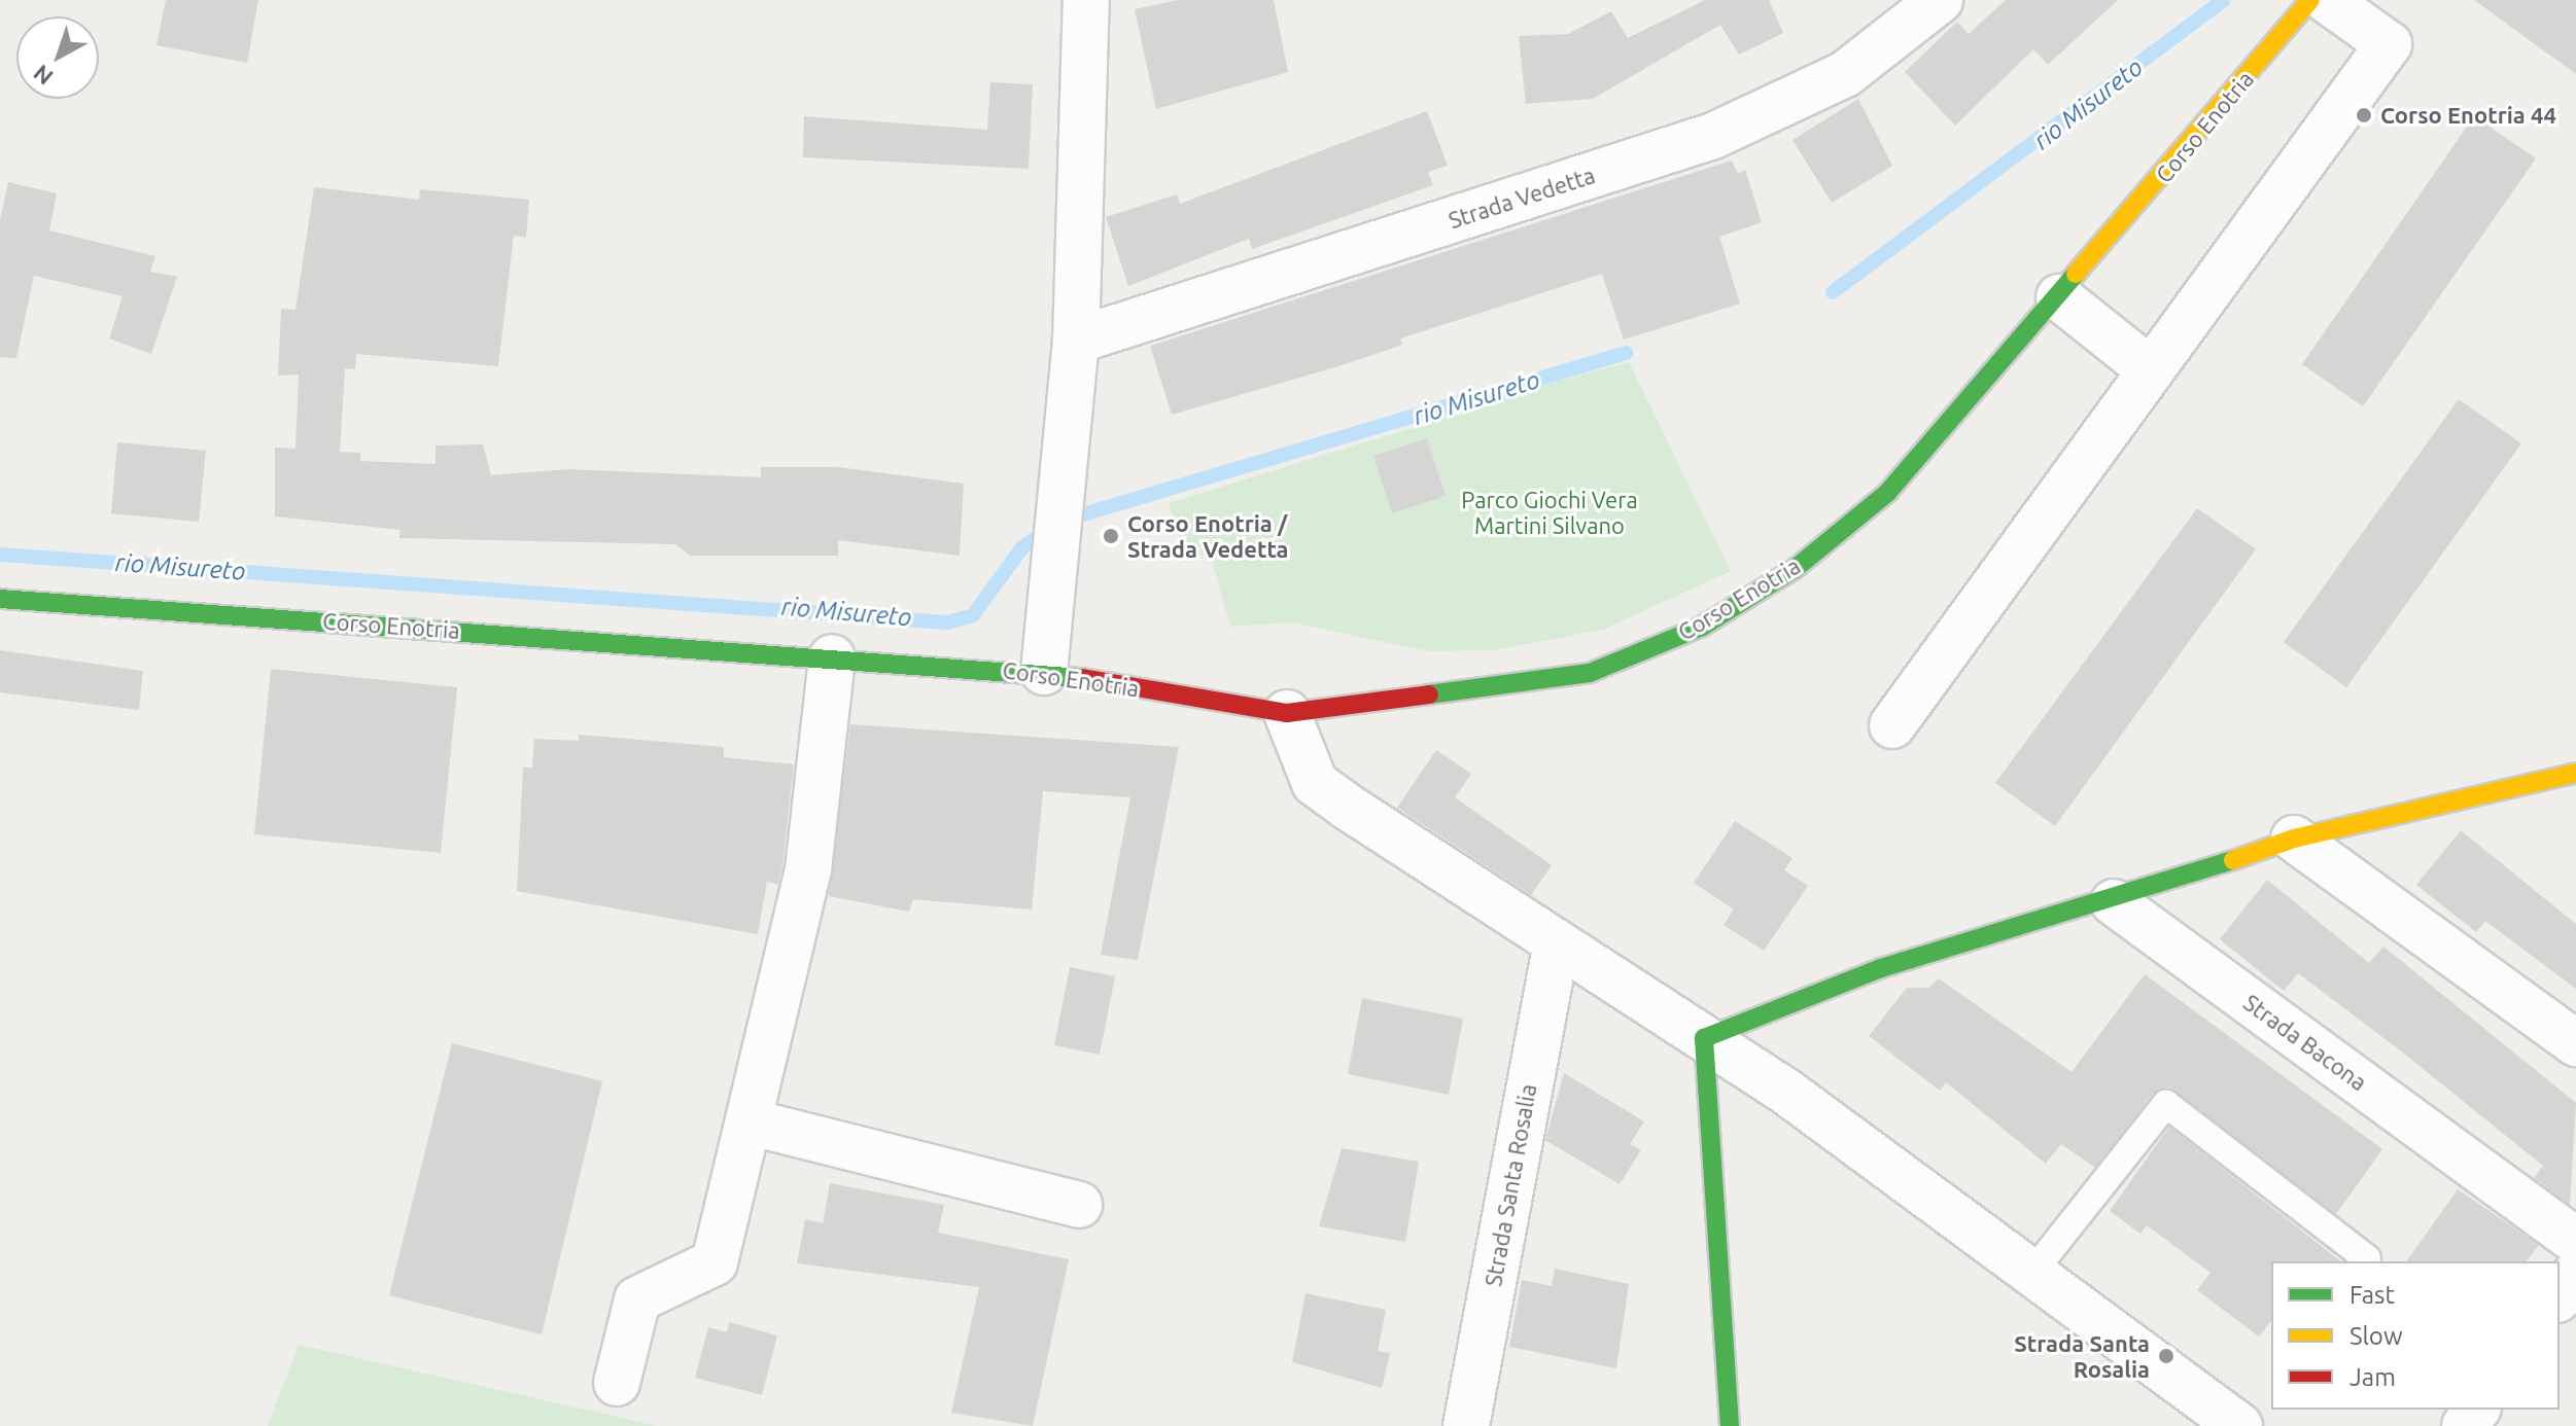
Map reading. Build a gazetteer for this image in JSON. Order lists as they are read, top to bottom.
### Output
{
  "streets": {
    "main road": ["Corso Enotria"],
    "street": ["Strada Vedetta", "Strada Bacona", "Strada Santa Rosalia"]
  },
  "water": ["rio Misureto"],
  "parks": ["Parco Giochi Vera Martini Silvano"],
  "places": ["Corso Enotria 44", "Corso Enotria / Strada Vedetta", "Strada Santa Rosalia"],
  "legend": ["Fast", "Slow", "Jam"],
  "north": "bottom left"
}
